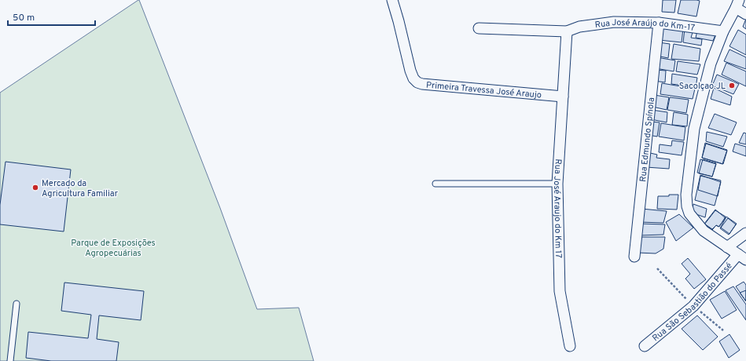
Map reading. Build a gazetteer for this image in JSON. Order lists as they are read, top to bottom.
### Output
{
  "streets": {
    "street": [
      "Rua José Araújo do Km-17",
      "Primeira Travessa José Araujo",
      "Rua Edmundo Spínola",
      "Rua José Araujo do Km 17",
      "Rua São Sebastião do Passé"
    ]
  },
  "crossings": [
    ["Rua José Araújo do Km-17", "Rua Edmundo Spínola"],
    ["Rua José Araújo do Km-17", "Rua José Araujo do Km 17"],
    ["Primeira Travessa José Araujo", "Rua José Araujo do Km 17"]
  ],
  "parks": ["Parque de Exposições Agropecuárias"],
  "places": ["Sacolçao JL", "Mercado da Agricultura Familiar"],
  "scale_bar": "50 m"
}
